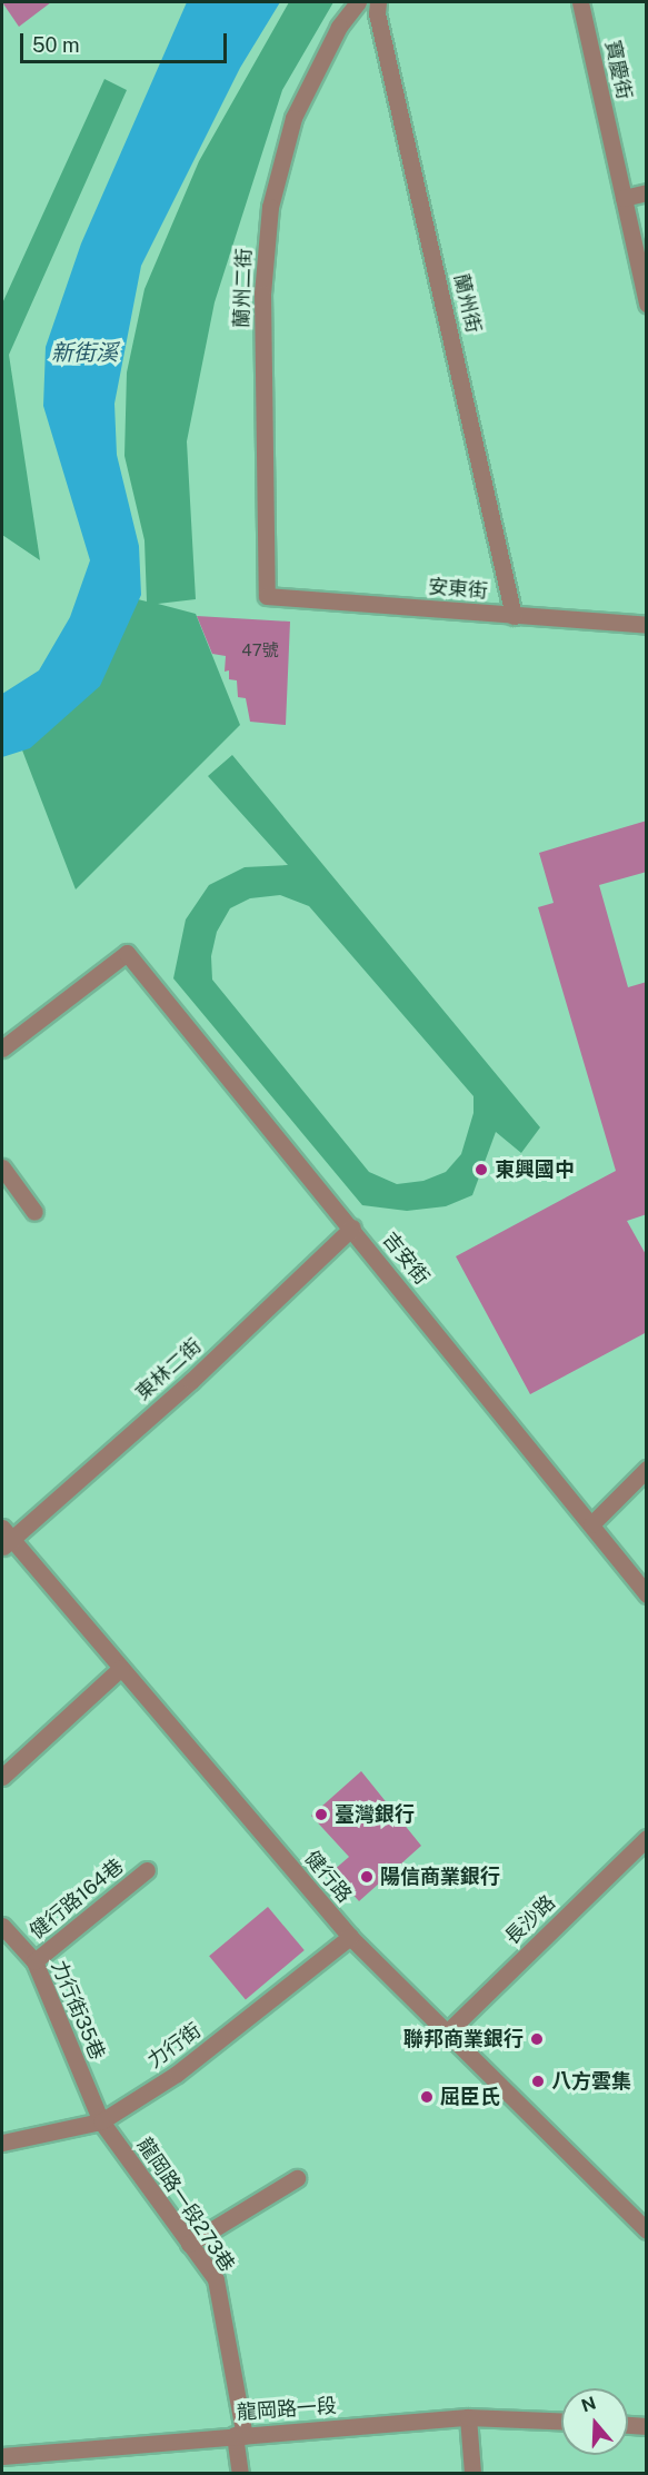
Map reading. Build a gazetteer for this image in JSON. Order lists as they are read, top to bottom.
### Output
{
  "streets": {
    "street": [
      "寶慶街",
      "蘭州二街",
      "蘭州街",
      "安東街",
      "吉安街",
      "東林二街",
      "健行路",
      "健行路164巷",
      "長沙路",
      "力行街35巷",
      "力行街",
      "龍岡路一段273巷",
      "龍岡路一段"
    ]
  },
  "crossings": [
    ["蘭州二街", "安東街"],
    ["蘭州街", "安東街"],
    ["吉安街", "東林二街"],
    ["東林二街", "健行路"],
    ["健行路", "長沙路"],
    ["健行路", "力行街"],
    ["健行路164巷", "力行街35巷"],
    ["力行街35巷", "力行街"],
    ["力行街35巷", "龍岡路一段273巷"],
    ["力行街", "龍岡路一段273巷"],
    ["龍岡路一段273巷", "龍岡路一段"]
  ],
  "water": ["新街溪"],
  "places": [
    "東興國中",
    "臺灣銀行",
    "陽信商業銀行",
    "聯邦商業銀行",
    "八方雲集",
    "屈臣氏"
  ],
  "house_numbers": ["47號"],
  "scale_bar": "50 m",
  "north": "top"
}
